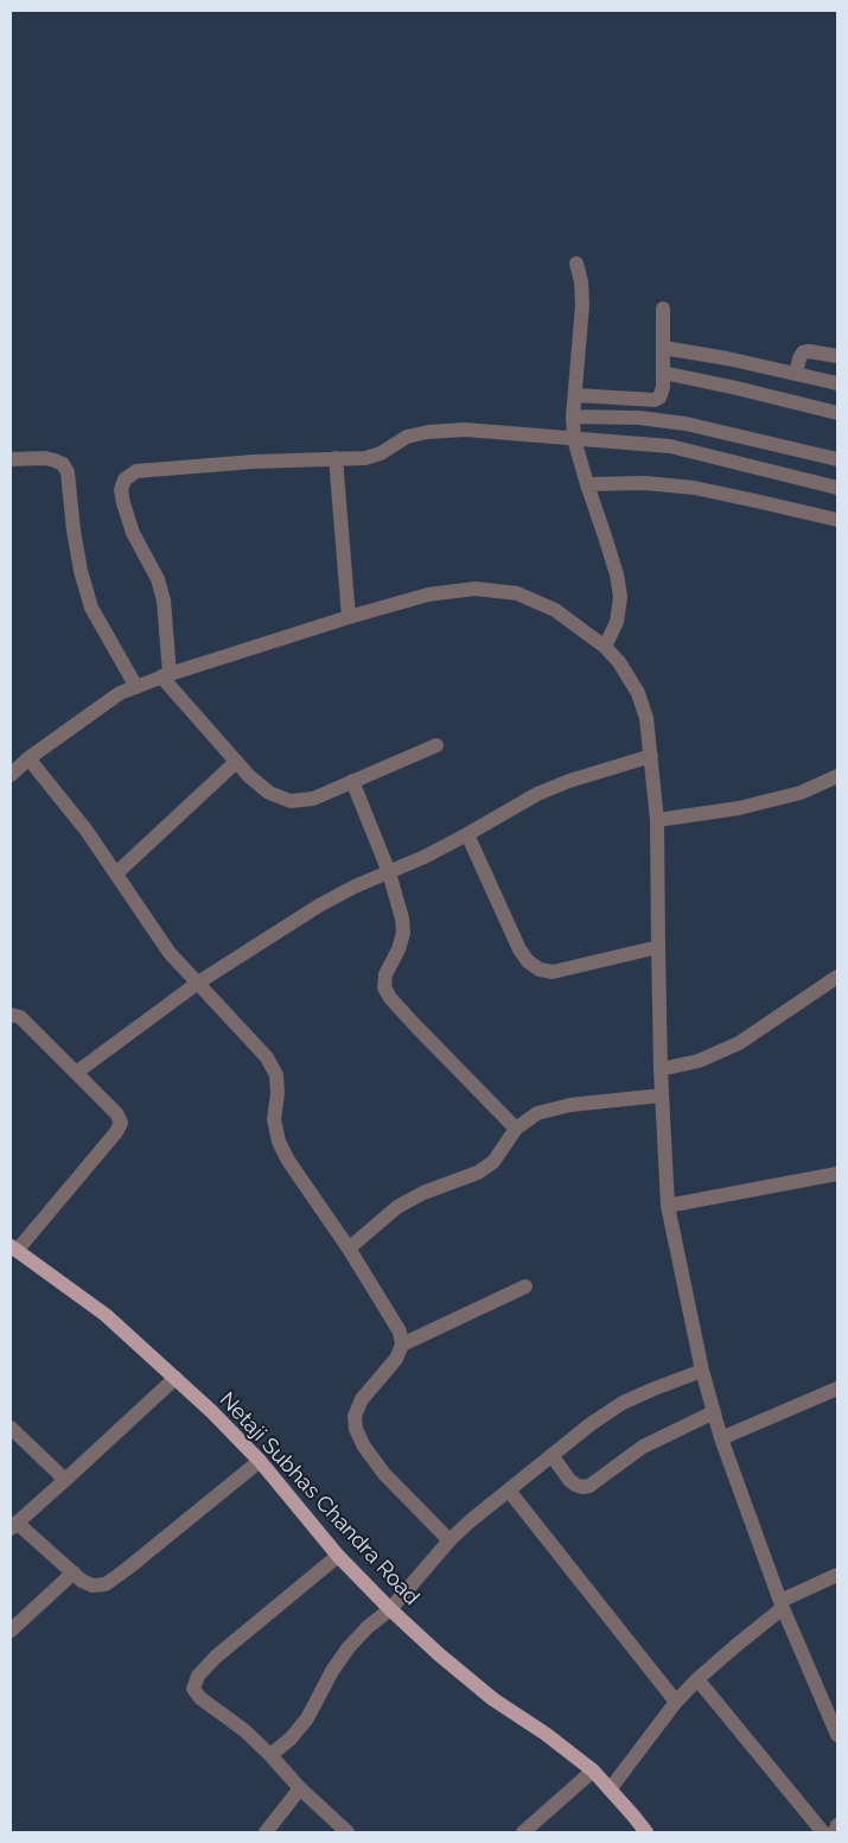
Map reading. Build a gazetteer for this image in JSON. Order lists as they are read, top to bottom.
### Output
{
  "streets": {
    "main road": ["Netaji Subhas Chandra Road"]
  }
}
